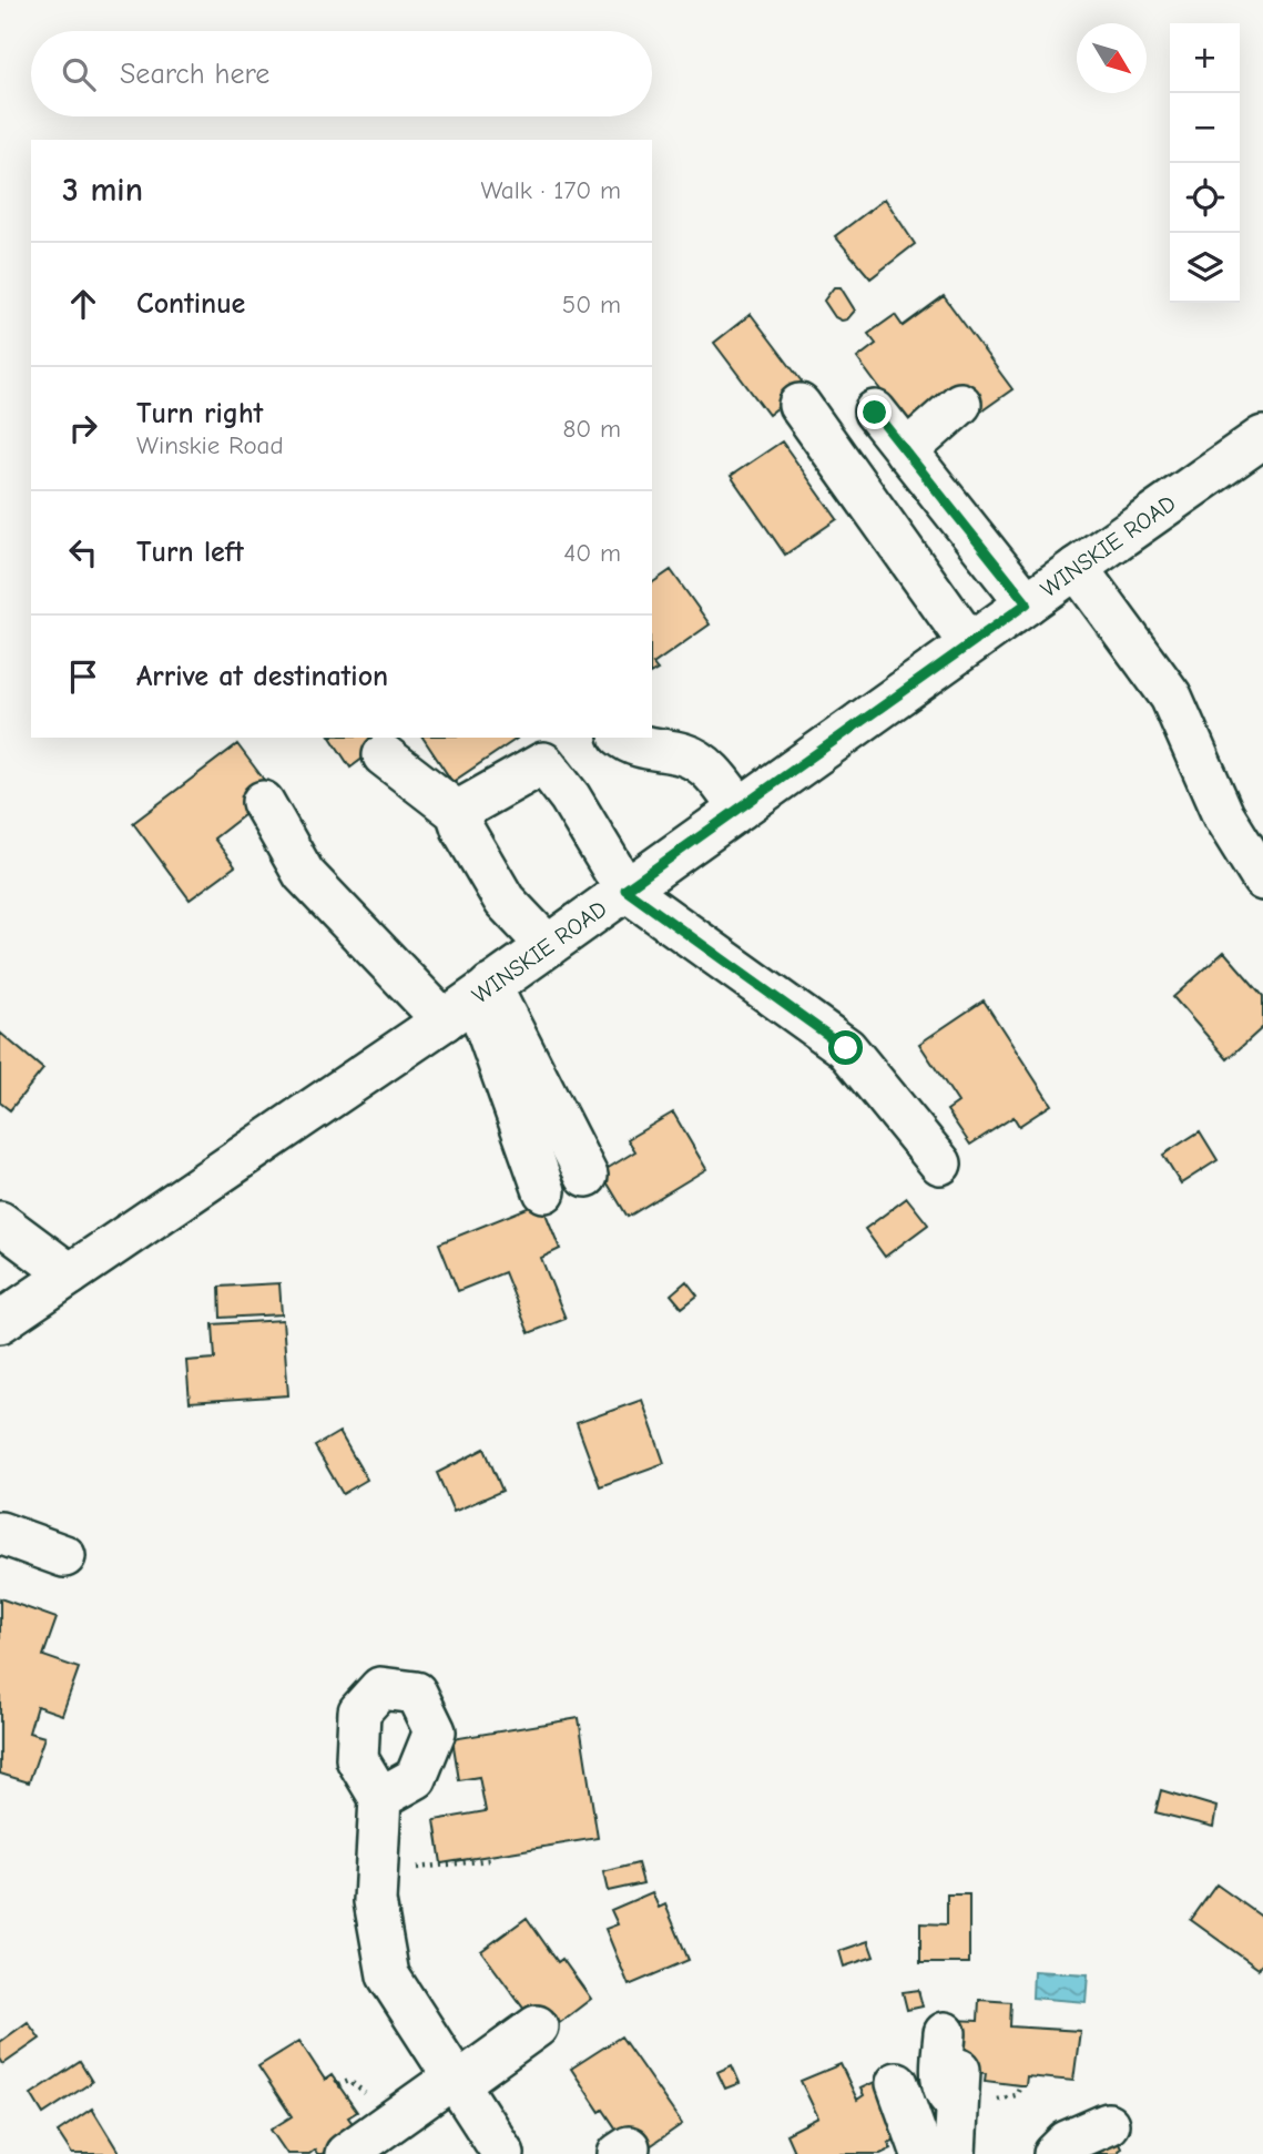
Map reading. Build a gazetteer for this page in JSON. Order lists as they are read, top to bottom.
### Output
{
  "streets": {
    "street": ["WINSKIE ROAD"]
  },
  "north": "bottom right",
  "page": {
    "map_buttons": ["+", "−"],
    "search": "Search here",
    "heading": ["3 min", "Walk · 170 m"],
    "list": [
      ["Continue", "50 m"],
      ["Turn right", "Winskie Road", "80 m"],
      ["Turn left", "40 m"],
      "Arrive at destination"
    ]
  }
}
